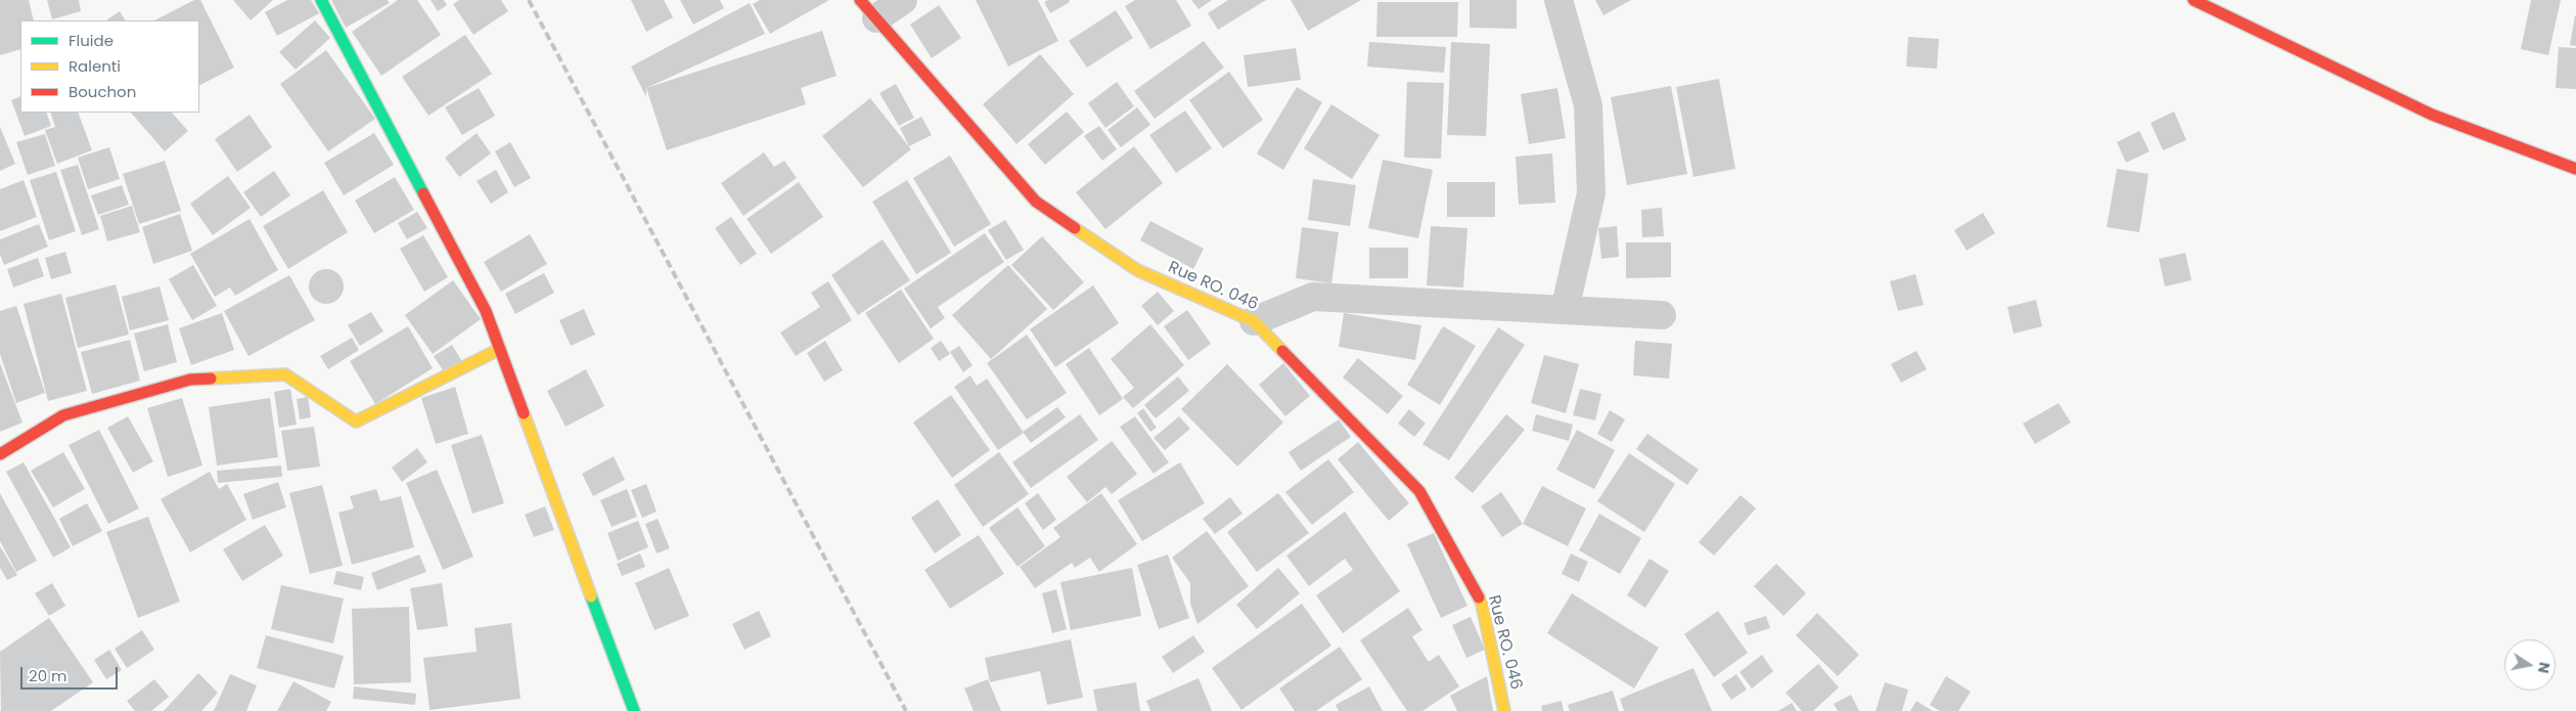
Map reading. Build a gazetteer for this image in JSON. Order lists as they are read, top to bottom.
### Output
{
  "streets": {
    "street": ["Rue RO. 046"]
  },
  "legend": ["Fluide", "Ralenti", "Bouchon"],
  "scale_bar": "20 m",
  "north": "right"
}
